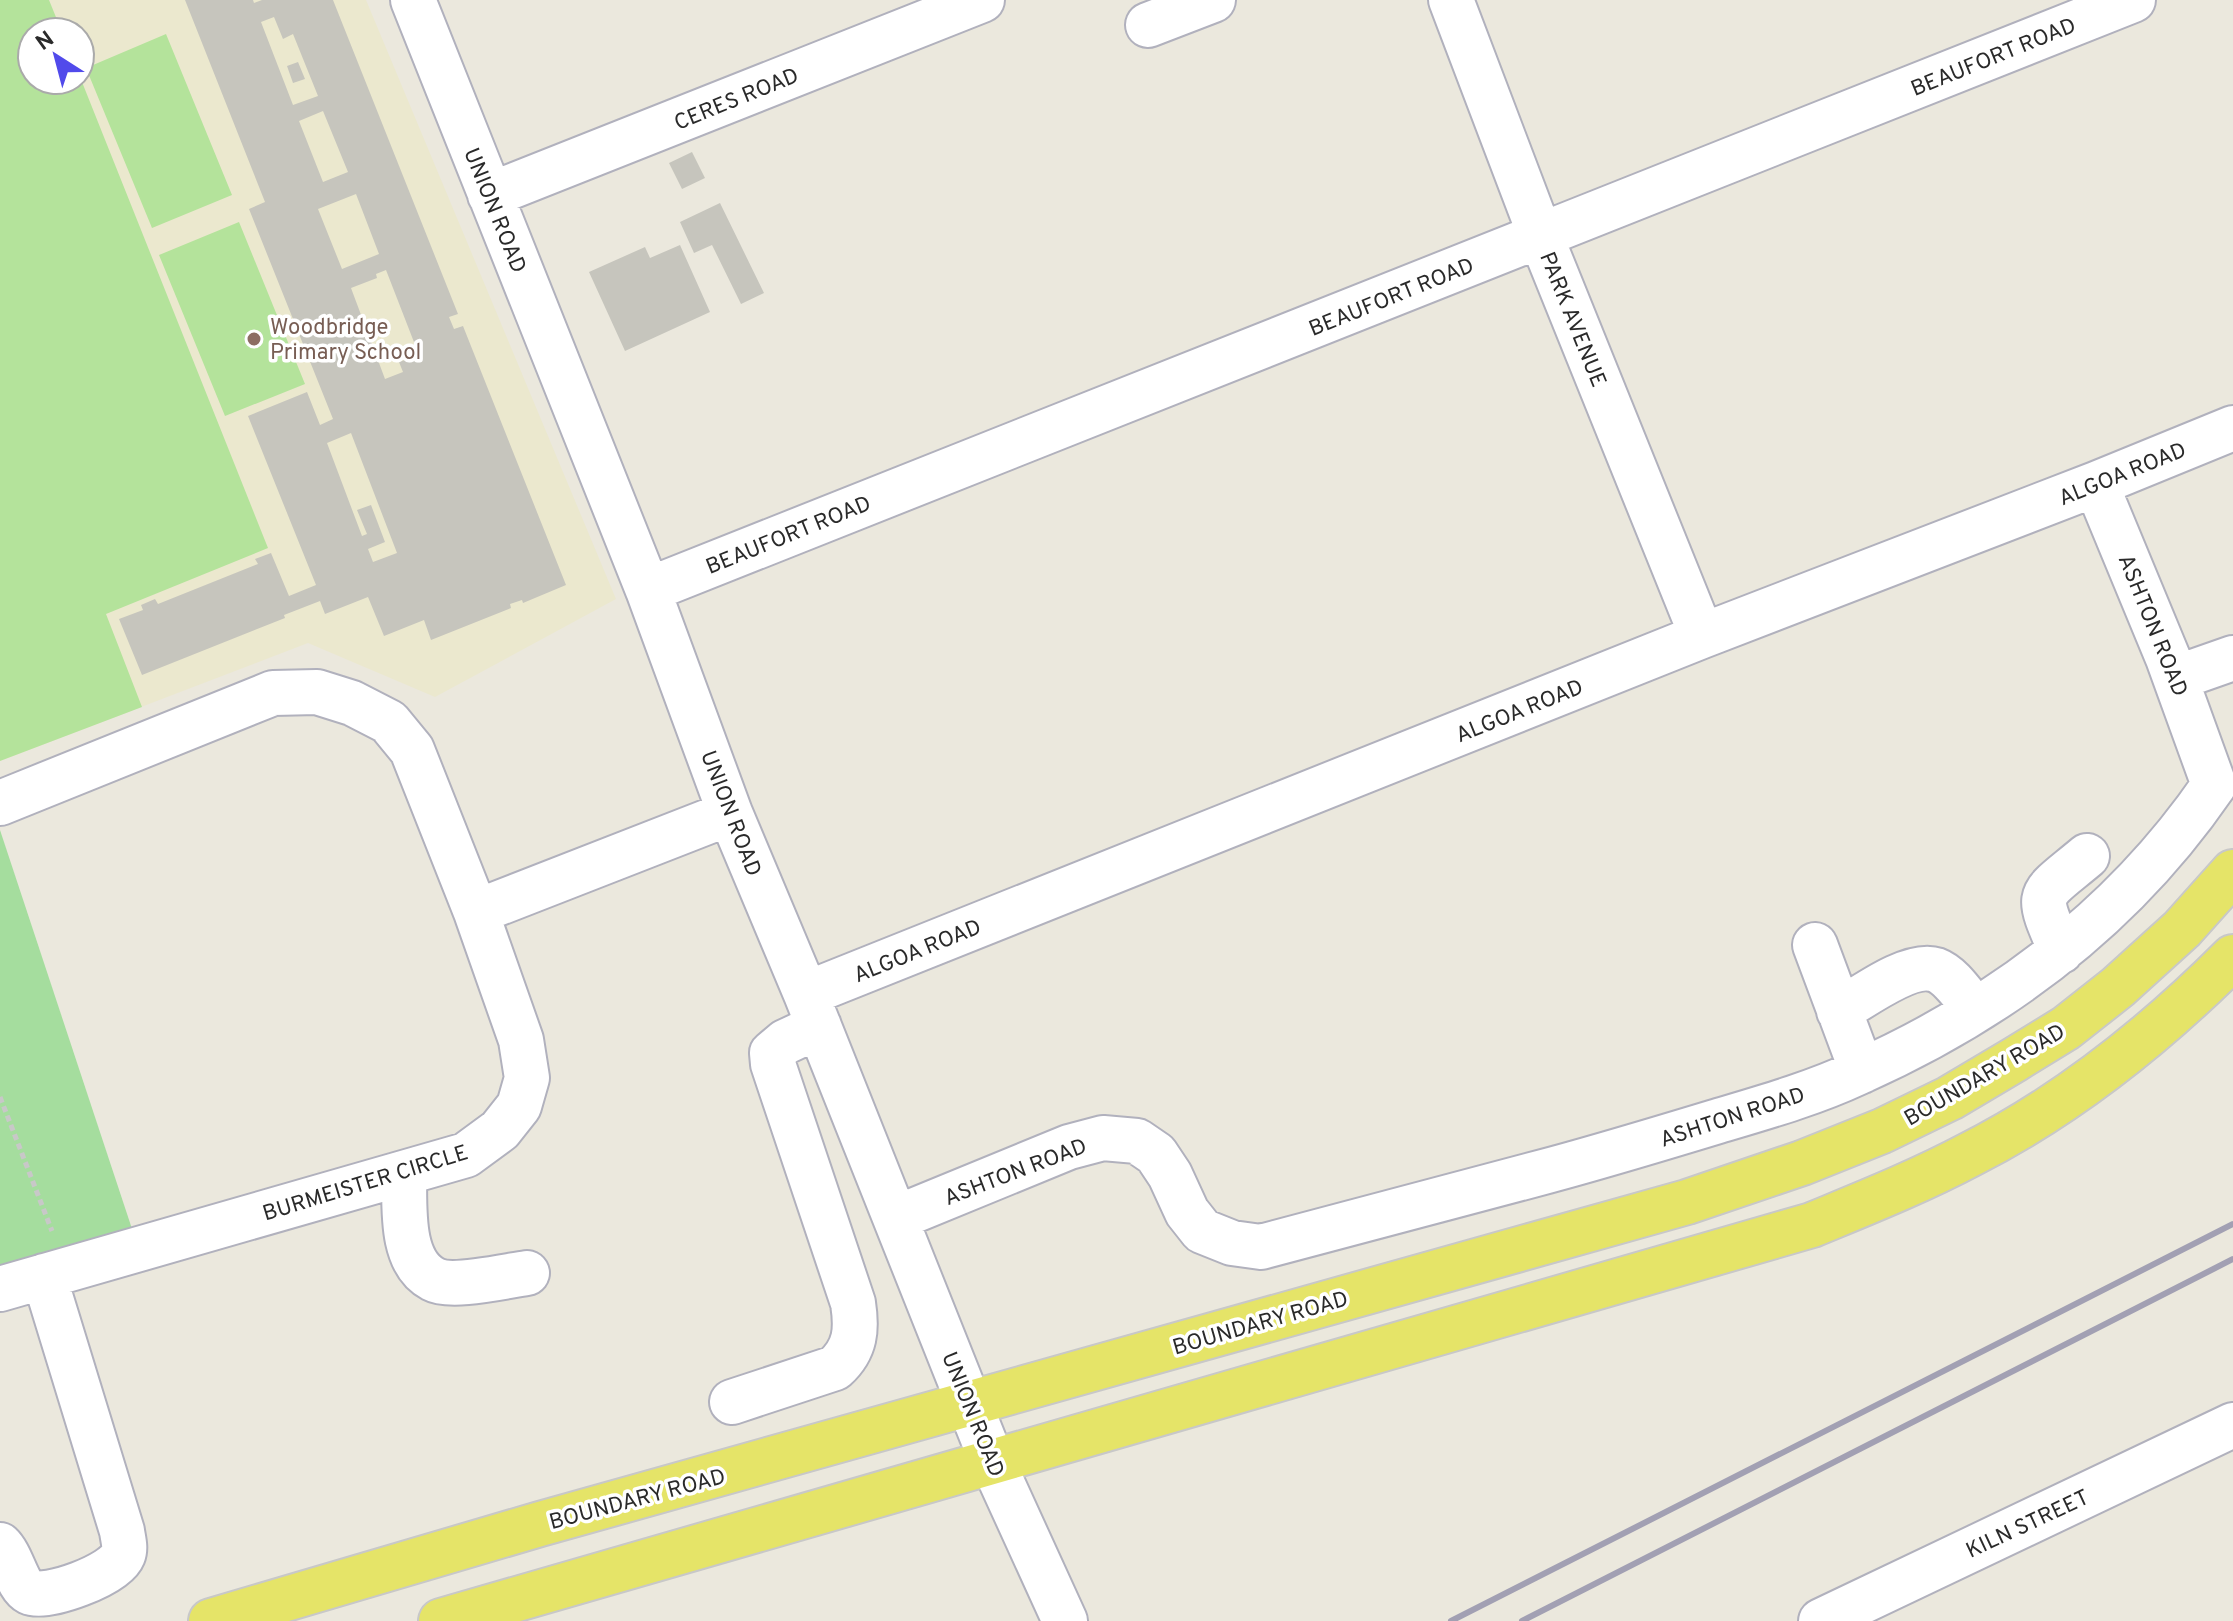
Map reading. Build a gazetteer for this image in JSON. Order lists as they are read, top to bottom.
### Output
{
  "streets": {
    "main road": ["BOUNDARY ROAD"],
    "street": [
      "BEAUFORT ROAD",
      "CERES ROAD",
      "UNION ROAD",
      "PARK AVENUE",
      "ALGOA ROAD",
      "ASHTON ROAD",
      "BURMEISTER CIRCLE",
      "KILN STREET"
    ]
  },
  "crossings": [
    ["BEAUFORT ROAD", "UNION ROAD"],
    ["BEAUFORT ROAD", "PARK AVENUE"],
    ["CERES ROAD", "UNION ROAD"],
    ["UNION ROAD", "ALGOA ROAD"],
    ["UNION ROAD", "ASHTON ROAD"],
    ["UNION ROAD", "BOUNDARY ROAD"],
    ["PARK AVENUE", "ALGOA ROAD"],
    ["ALGOA ROAD", "ASHTON ROAD"]
  ],
  "places": ["Woodbridge Primary School"],
  "north": "top left"
}
